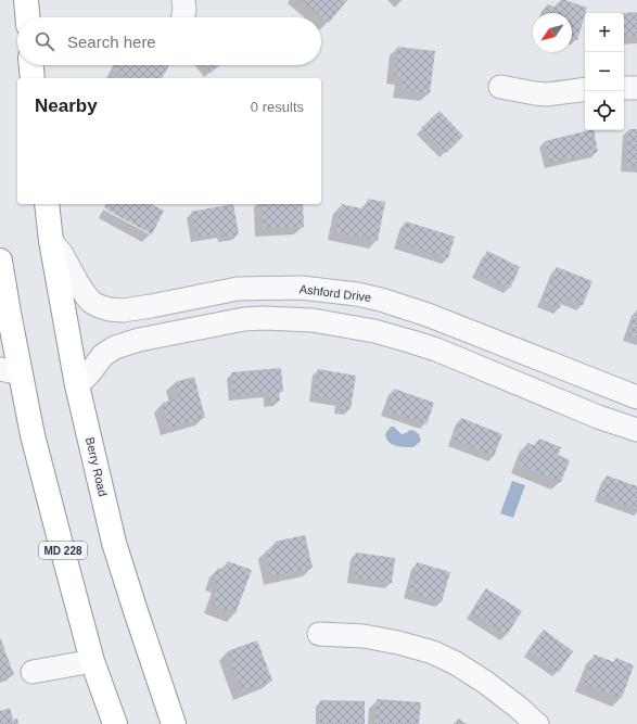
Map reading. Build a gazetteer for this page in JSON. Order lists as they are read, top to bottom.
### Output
{
  "streets": {
    "highway": ["Berry Road", "MD 228"],
    "street": ["Ashford Drive"]
  },
  "crossings": [
    ["Ashford Drive", "Berry Road"]
  ],
  "north": "bottom left",
  "page": {
    "map_buttons": ["+", "−"],
    "search": "Search here",
    "heading": ["Nearby", "0 results"]
  }
}
